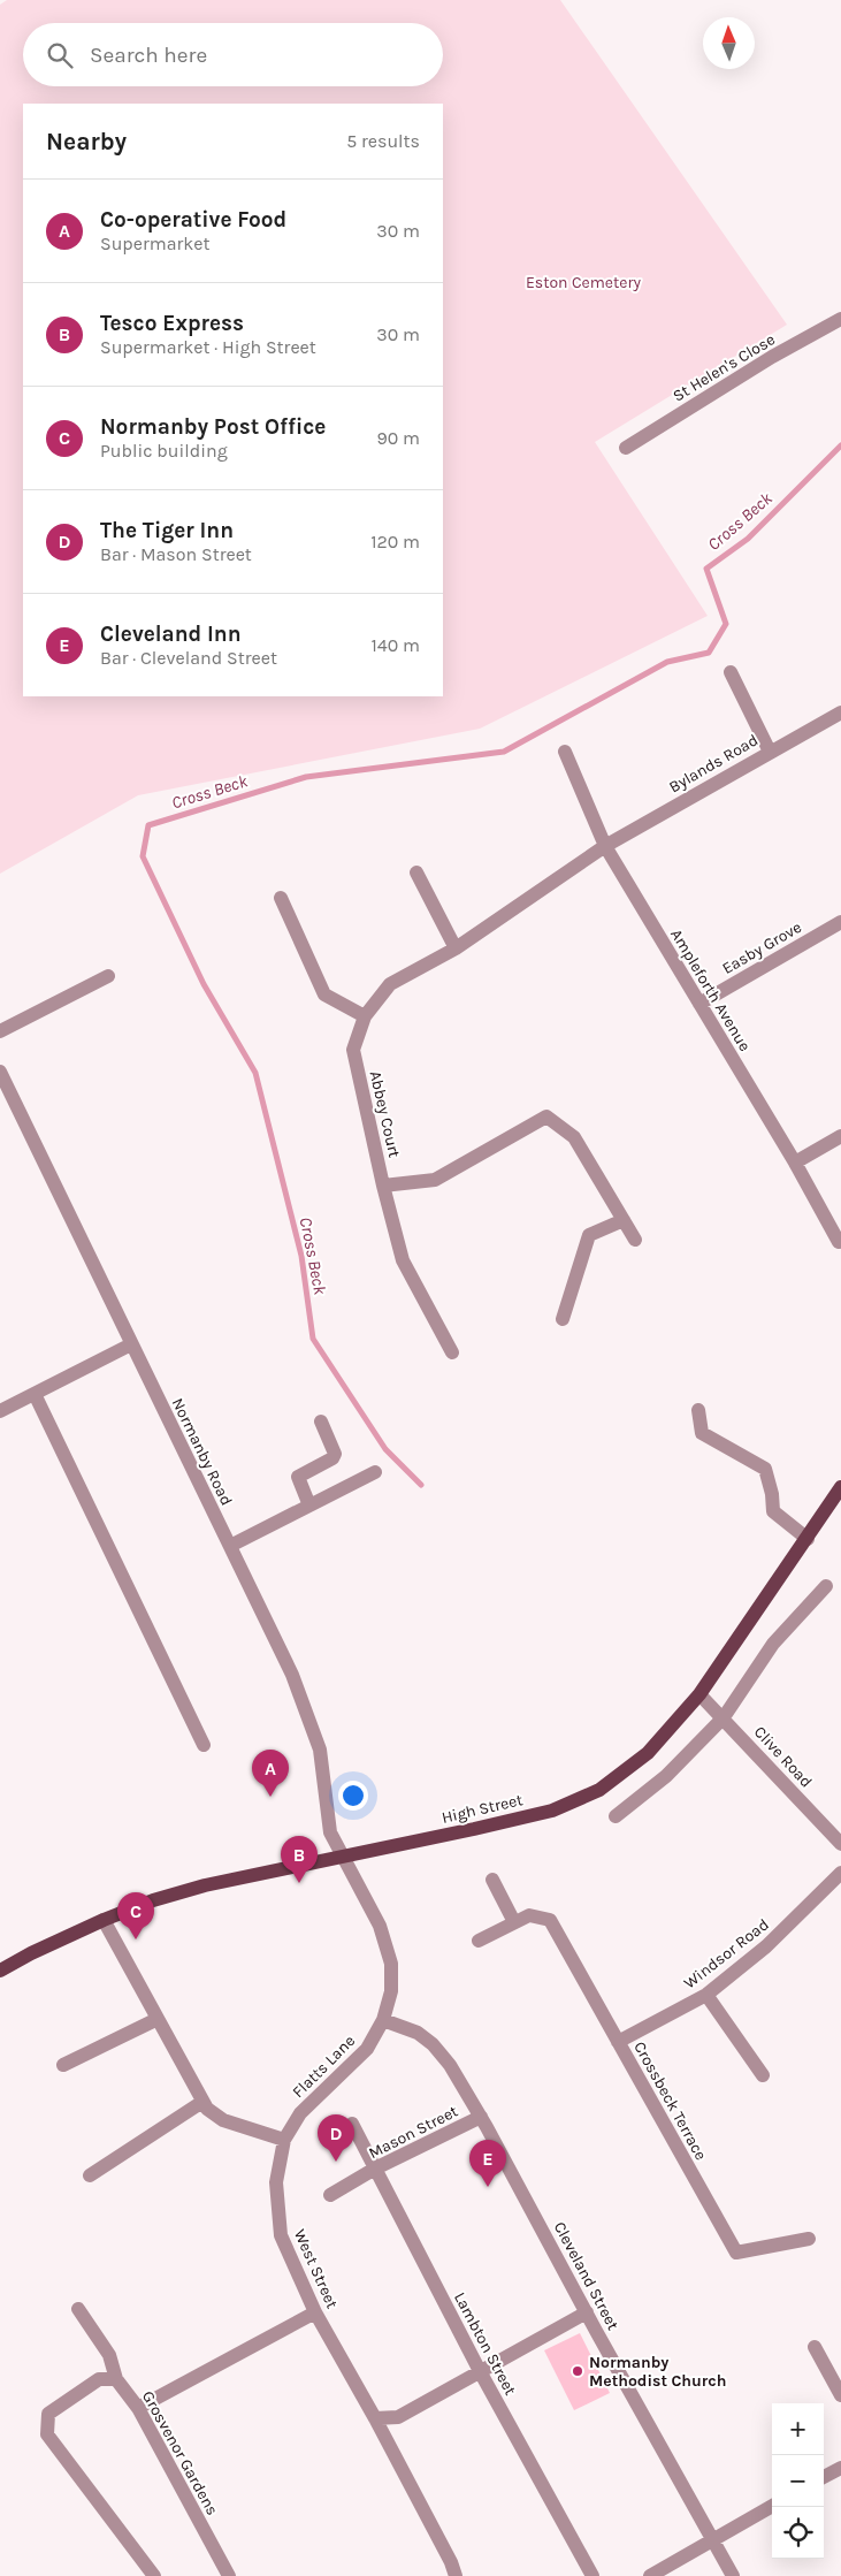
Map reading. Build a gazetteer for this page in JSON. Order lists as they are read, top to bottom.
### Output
{
  "streets": {
    "main road": ["High Street"],
    "street": [
      "St Helen's Close",
      "Bylands Road",
      "Easby Grove",
      "Ampleforth Avenue",
      "Abbey Court",
      "Normanby Road",
      "Clive Road",
      "Windsor Road",
      "Flatts Lane",
      "Crossbeck Terrace",
      "Mason Street",
      "West Street",
      "Cleveland Street",
      "Lambton Street",
      "Grosvenor Gardens"
    ]
  },
  "crossings": [
    ["Bylands Road", "Ampleforth Avenue"],
    ["Bylands Road", "Abbey Court"],
    ["Easby Grove", "Ampleforth Avenue"],
    ["Ampleforth Avenue", "Abbey Court"],
    ["Normanby Road", "High Street"],
    ["Normanby Road", "Flatts Lane"],
    ["Clive Road", "High Street"],
    ["High Street", "Flatts Lane"],
    ["Windsor Road", "Crossbeck Terrace"],
    ["Flatts Lane", "West Street"],
    ["Flatts Lane", "Cleveland Street"],
    ["Mason Street", "Cleveland Street"],
    ["Mason Street", "Lambton Street"]
  ],
  "water": ["Cross Beck"],
  "parks": ["Eston Cemetery"],
  "places": ["Normanby Methodist Church"],
  "north": "top",
  "page": {
    "search": "Search here",
    "heading": ["Nearby", "5 results"],
    "list": [
      {
        "mark": "A",
        "name": "Co-operative Food",
        "note": "Supermarket",
        "value": "30 m"
      },
      {
        "mark": "B",
        "name": "Tesco Express",
        "note": "Supermarket · High Street",
        "value": "30 m"
      },
      {
        "mark": "C",
        "name": "Normanby Post Office",
        "note": "Public building",
        "value": "90 m"
      },
      {
        "mark": "D",
        "name": "The Tiger Inn",
        "note": "Bar · Mason Street",
        "value": "120 m"
      },
      {
        "mark": "E",
        "name": "Cleveland Inn",
        "note": "Bar · Cleveland Street",
        "value": "140 m"
      }
    ],
    "pins": [
      "A",
      "B",
      "C",
      "D",
      "E"
    ],
    "map_buttons": ["+", "−"]
  }
}
